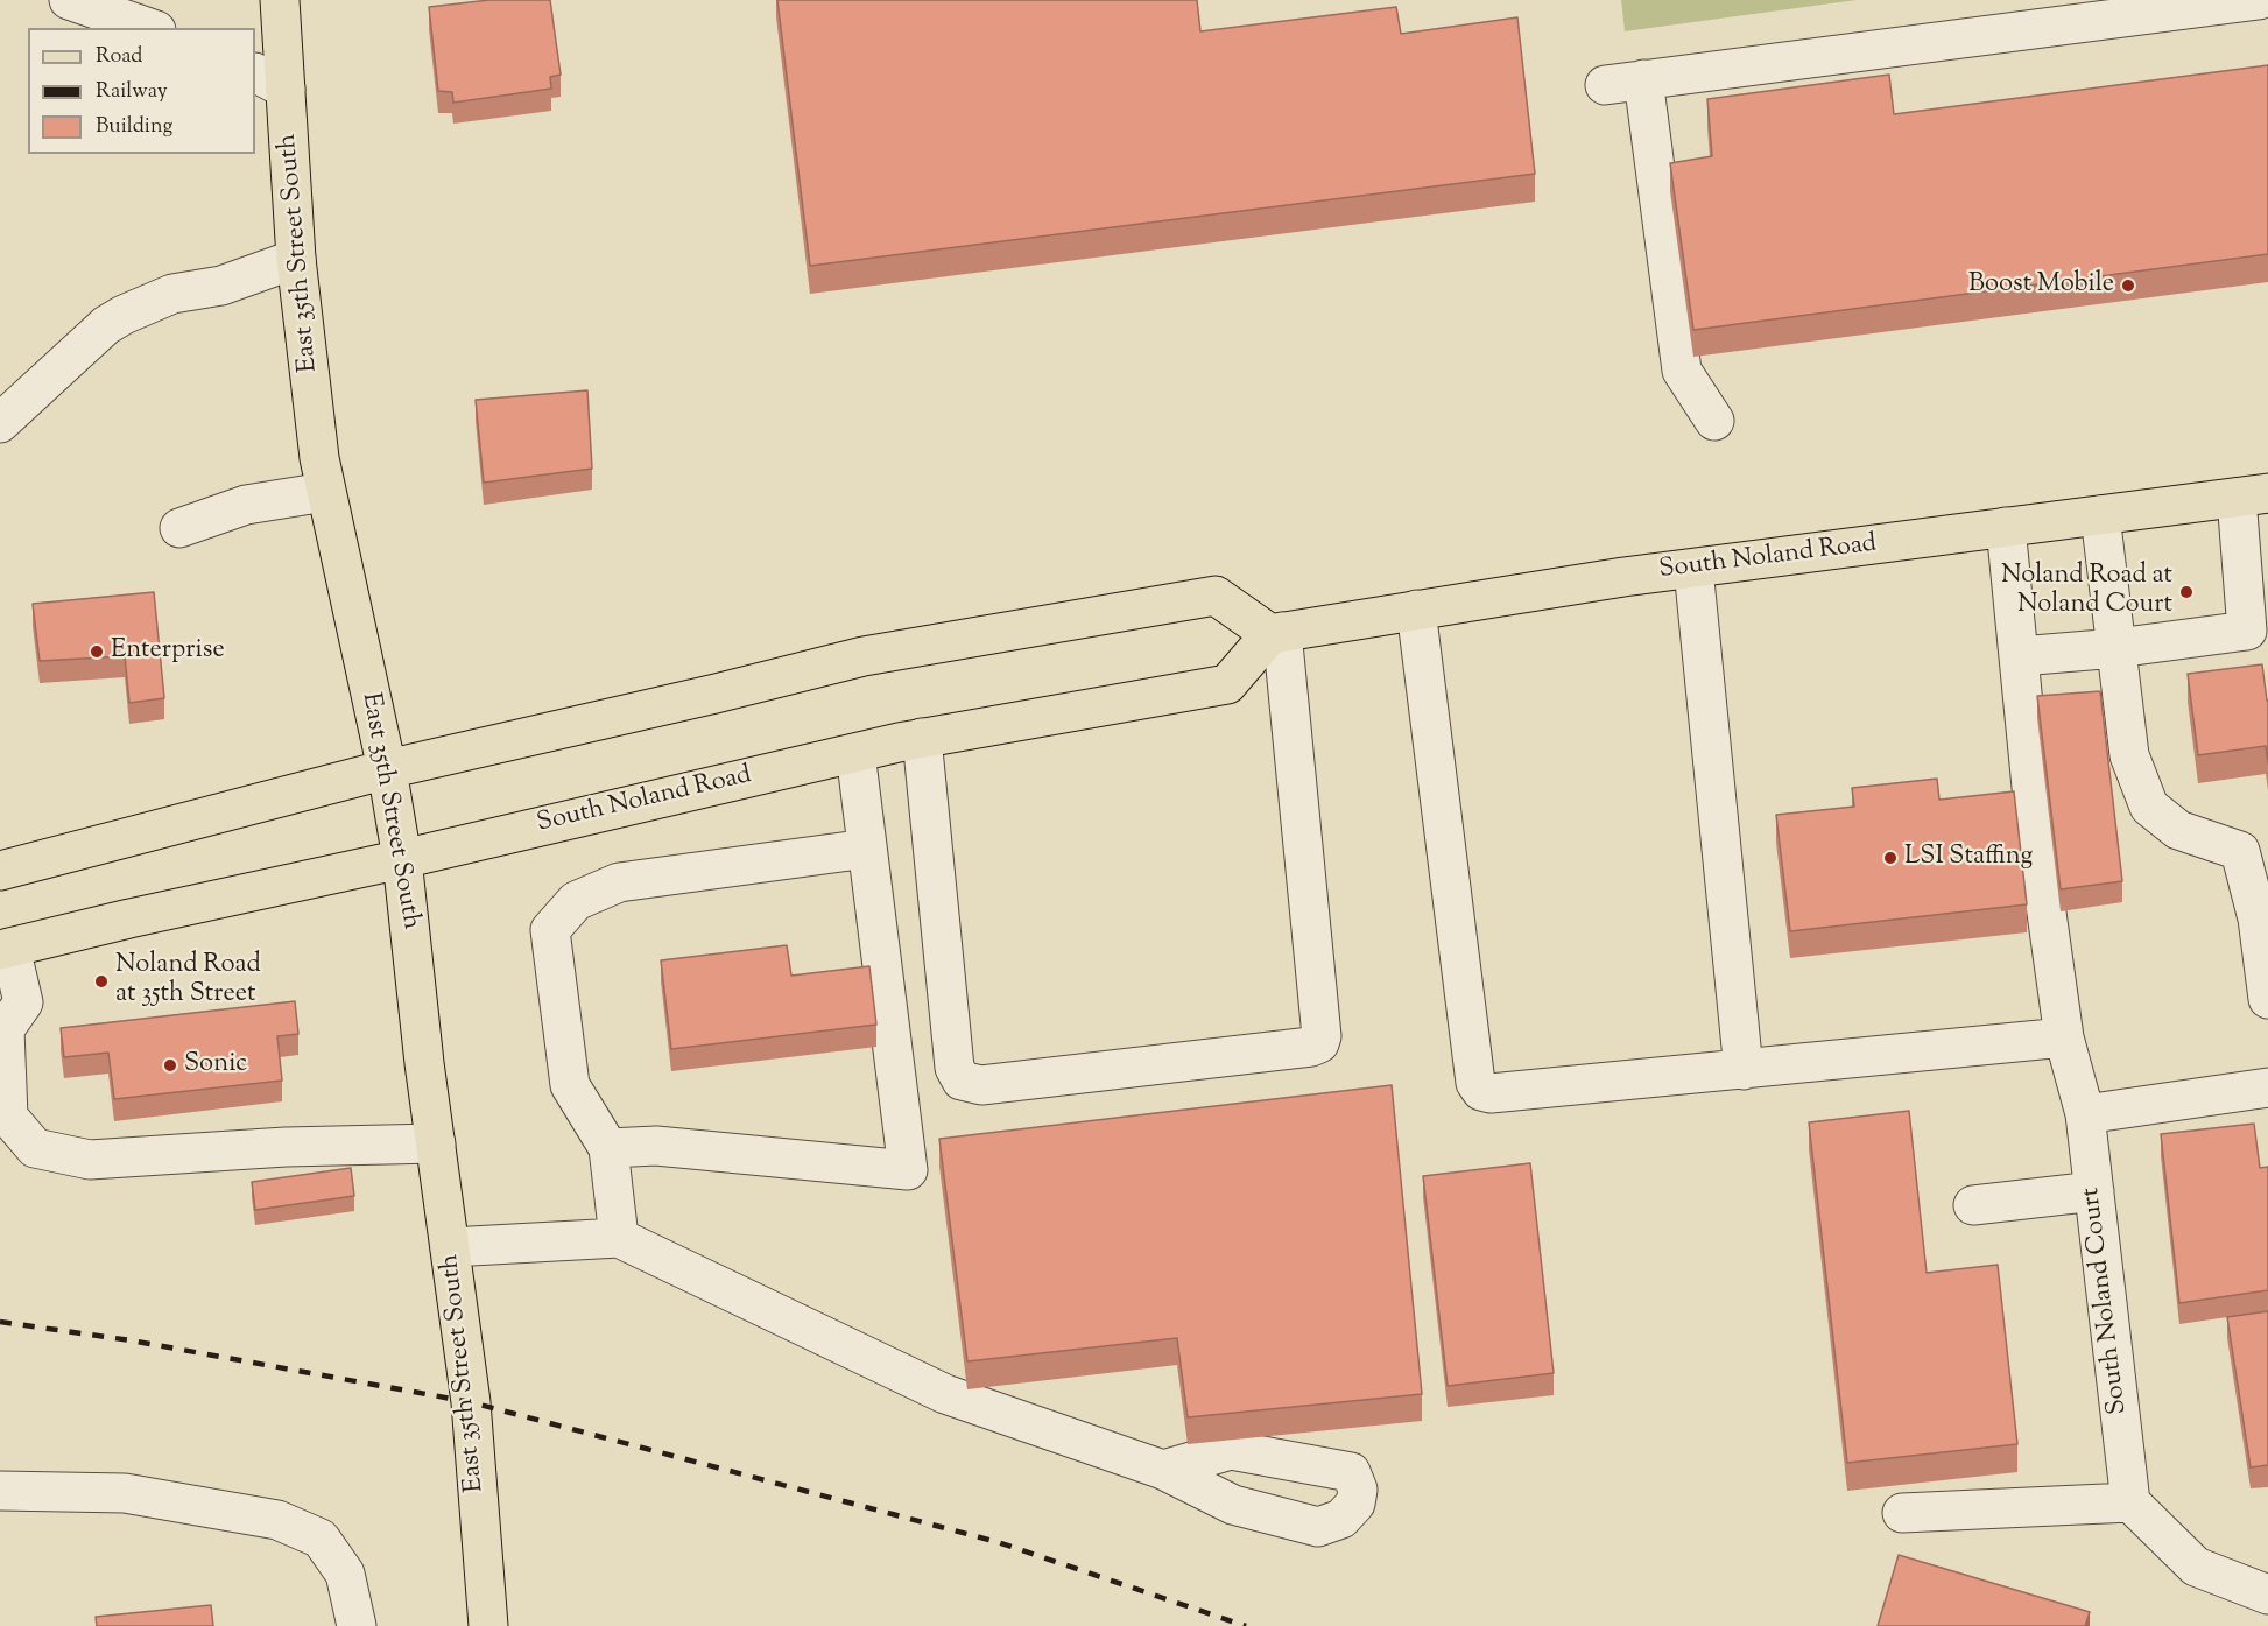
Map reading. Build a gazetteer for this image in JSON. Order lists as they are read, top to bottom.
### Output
{
  "streets": {
    "main road": ["East 35th Street South", "South Noland Road"],
    "lane": ["South Noland Court"]
  },
  "crossings": [
    ["East 35th Street South", "South Noland Road"],
    ["South Noland Road", "South Noland Court"]
  ],
  "places": [
    "Boost Mobile",
    "Noland Road at Noland Court",
    "Enterprise",
    "LSI Staffing",
    "Noland Road at 35th Street",
    "Sonic"
  ],
  "legend": ["Road", "Railway", "Building"]
}
